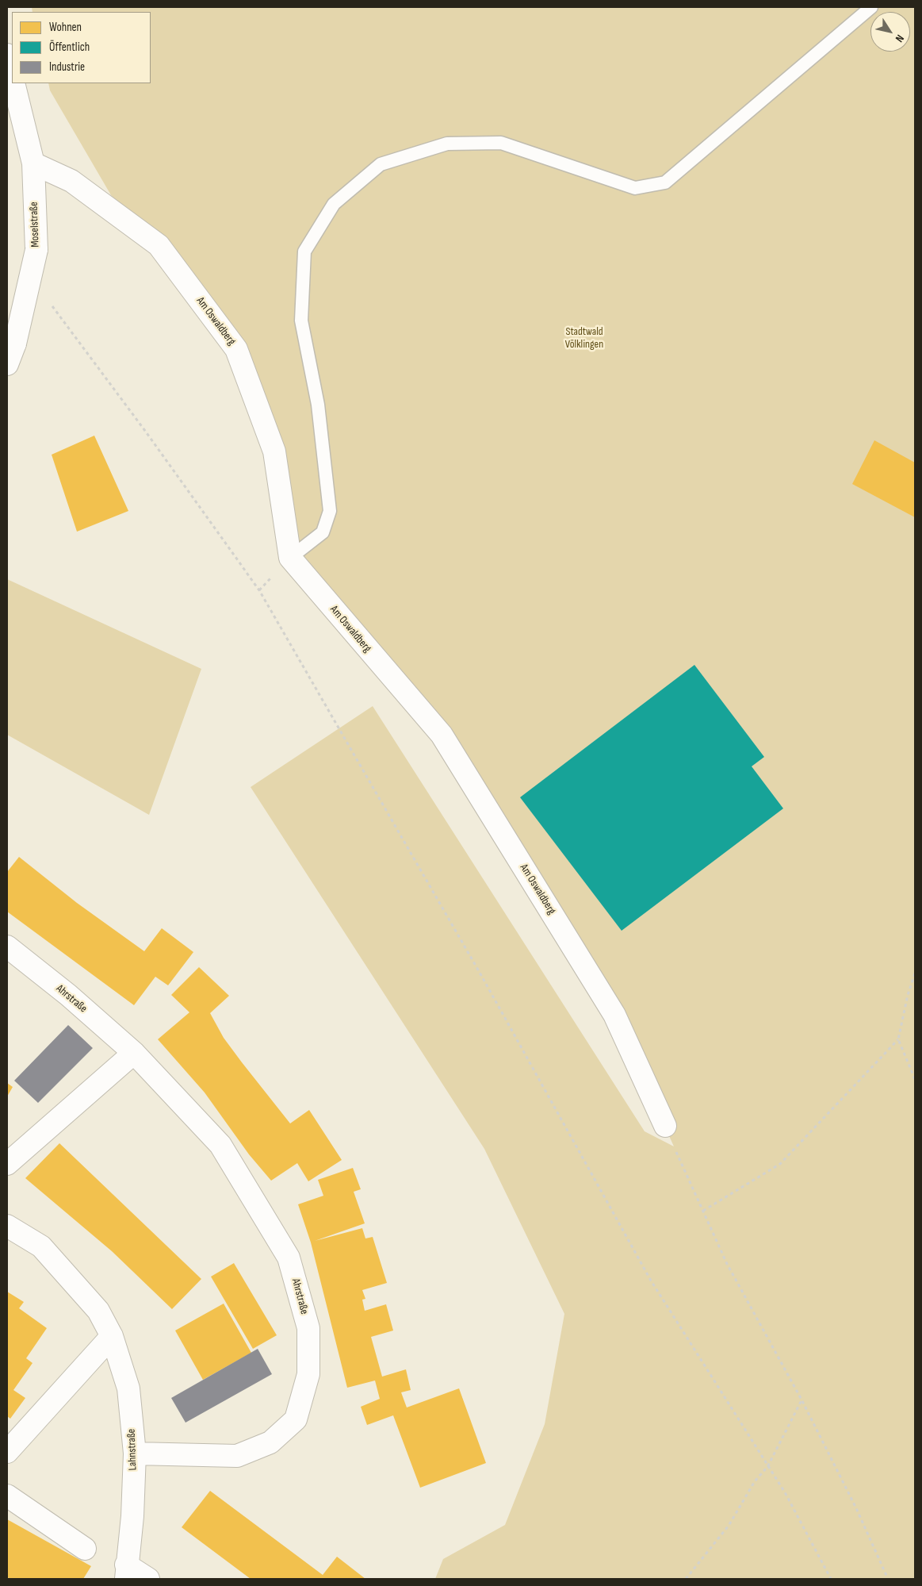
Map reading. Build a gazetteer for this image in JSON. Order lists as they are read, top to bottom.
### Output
{
  "streets": {
    "street": [
      "Moselstraße",
      "Am Oswaldberg",
      "Ahrstraße",
      "Lahnstraße"
    ]
  },
  "crossings": [
    ["Moselstraße", "Am Oswaldberg"],
    ["Ahrstraße", "Lahnstraße"]
  ],
  "parks": ["Stadtwald Völklingen"],
  "legend": ["Wohnen", "Öffentlich", "Industrie"],
  "north": "bottom right"
}
